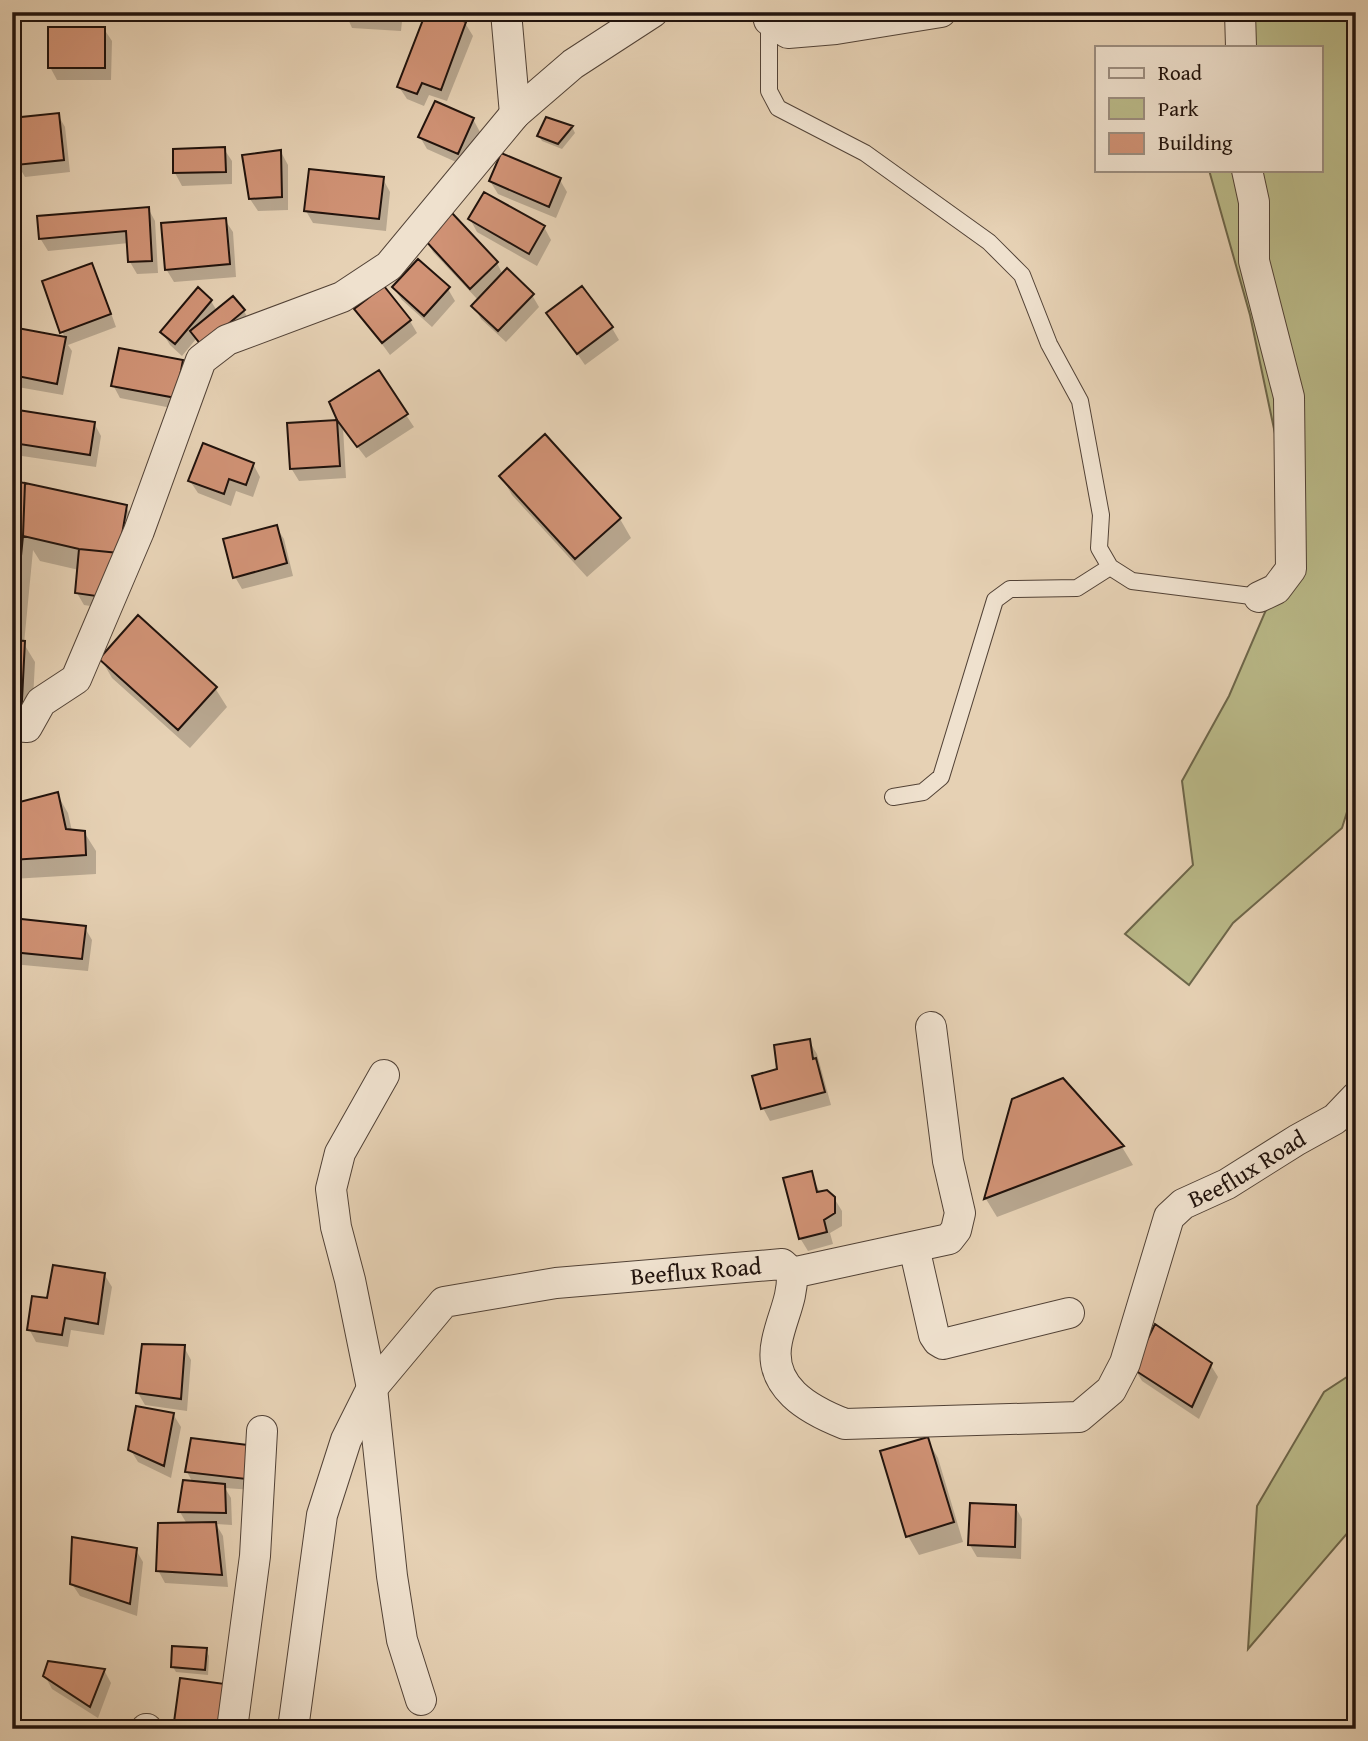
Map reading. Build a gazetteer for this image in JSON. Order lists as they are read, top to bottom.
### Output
{
  "streets": {
    "street": ["Beeflux Road"]
  },
  "legend": ["Road", "Park", "Building"]
}
